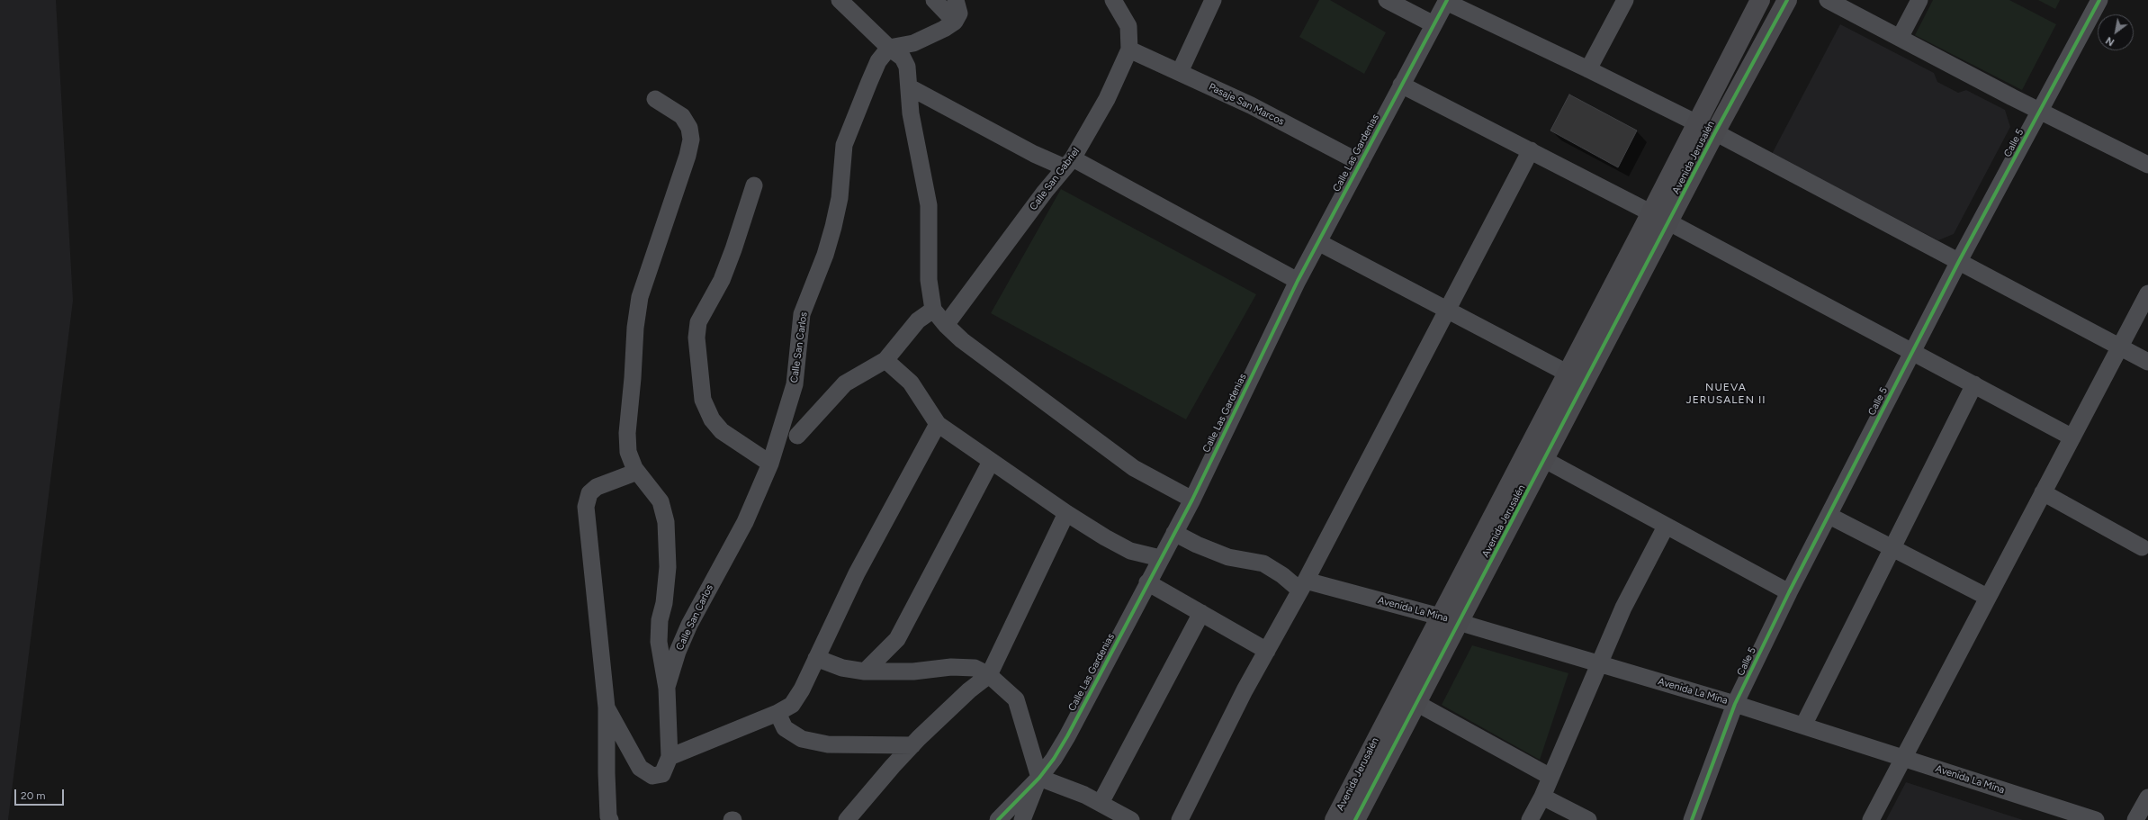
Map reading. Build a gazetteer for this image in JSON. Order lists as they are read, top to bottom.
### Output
{
  "streets": {
    "street": [
      "Pasaje San Marcos",
      "Calle 5",
      "Calle Las Gardenias",
      "Avenida Jerusalén",
      "Calle San Gabriel",
      "Calle San Carlos",
      "Avenida La Mina"
    ]
  },
  "crossings": [
    ["Pasaje San Marcos", "Calle Las Gardenias"],
    ["Pasaje San Marcos", "Calle San Gabriel"],
    ["Calle 5", "Avenida La Mina"],
    ["Avenida Jerusalén", "Avenida La Mina"]
  ],
  "districts": ["NUEVA JERUSALEN II"],
  "scale_bar": "20 m",
  "north": "bottom left"
}
